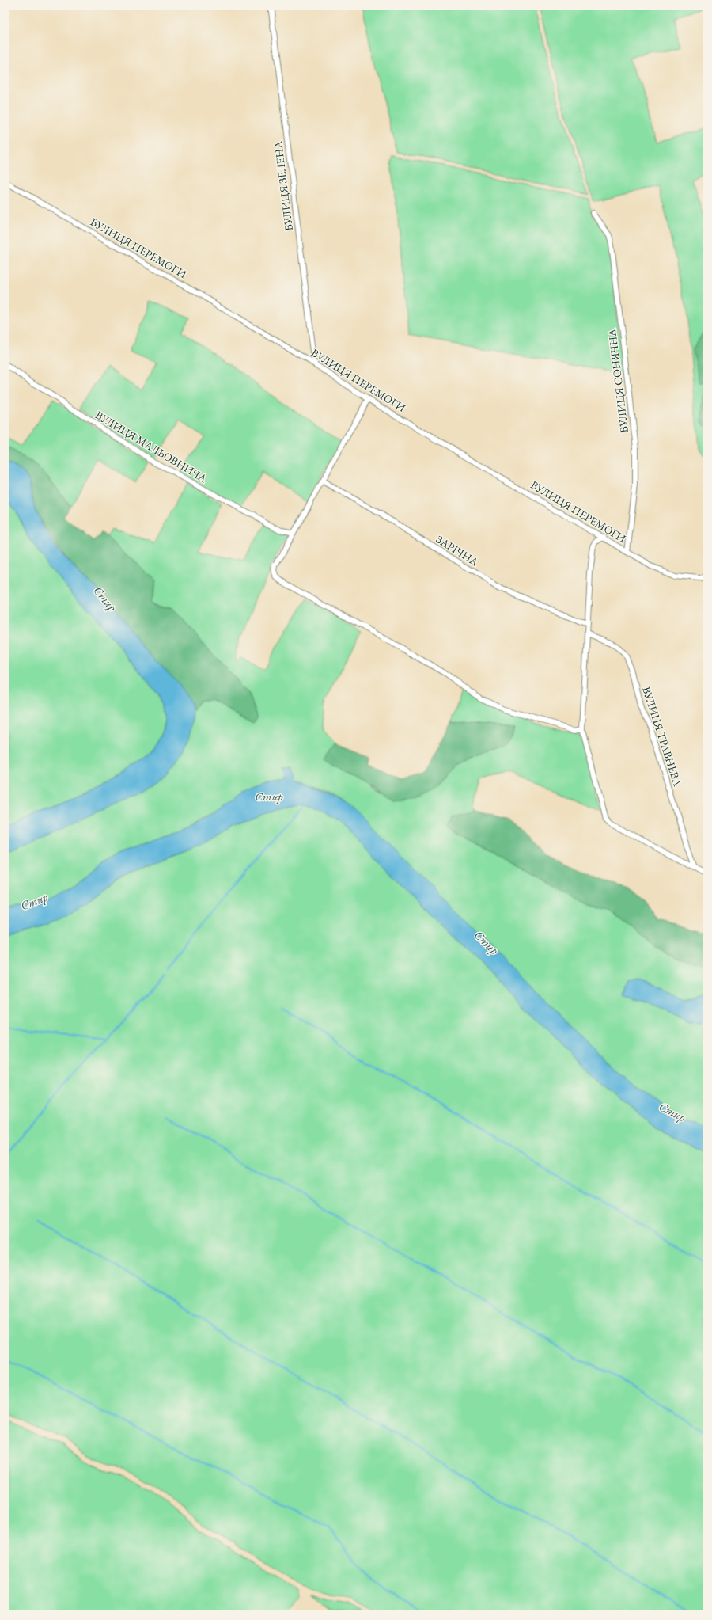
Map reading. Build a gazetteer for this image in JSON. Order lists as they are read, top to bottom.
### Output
{
  "streets": {
    "street": [
      "ВУЛИЦЯ ЗЕЛЕНА",
      "ВУЛИЦЯ ПЕРЕМОГИ",
      "ВУЛИЦЯ СОНЯЧНА",
      "ВУЛИЦЯ МАЛЬОВНИЧА",
      "ЗАРІЧНА",
      "ВУЛИЦЯ ТРАВНЕВА"
    ]
  },
  "crossings": [
    ["ВУЛИЦЯ ЗЕЛЕНА", "ВУЛИЦЯ ПЕРЕМОГИ"],
    ["ВУЛИЦЯ ПЕРЕМОГИ", "ВУЛИЦЯ СОНЯЧНА"]
  ],
  "water": ["Стир"]
}
